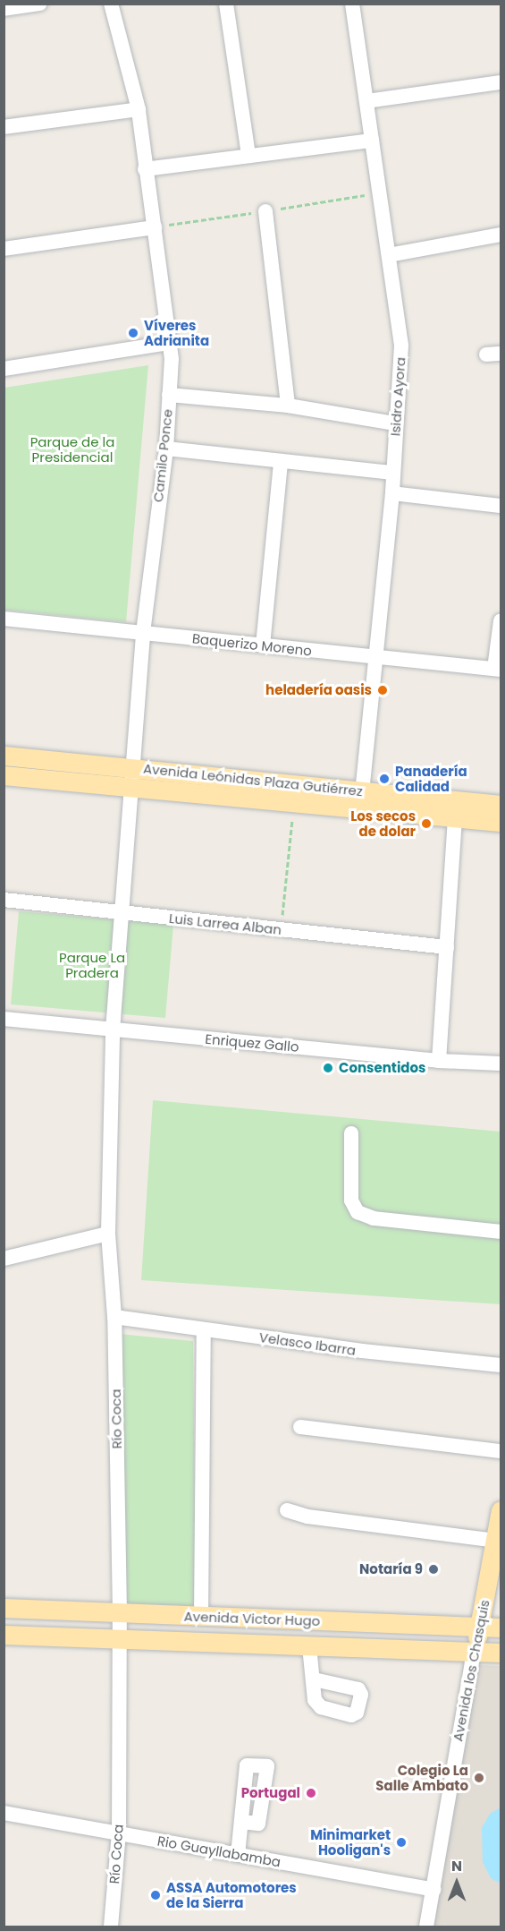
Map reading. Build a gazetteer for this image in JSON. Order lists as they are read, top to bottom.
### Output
{
  "streets": {
    "main road": ["Avenida Leónidas Plaza Gutiérrez", "Avenida Victor Hugo", "Avenida los Chasquis"],
    "street": [
      "Isidro Ayora",
      "Camilo Ponce",
      "Baquerizo Moreno",
      "Luis Larrea Alban",
      "Enriquez Gallo",
      "Velasco Ibarra",
      "Río Coca",
      "Rio Guayllabamba"
    ]
  },
  "crossings": [
    ["Isidro Ayora", "Baquerizo Moreno"],
    ["Isidro Ayora", "Avenida Leónidas Plaza Gutiérrez"],
    ["Camilo Ponce", "Baquerizo Moreno"],
    ["Camilo Ponce", "Avenida Leónidas Plaza Gutiérrez"],
    ["Camilo Ponce", "Luis Larrea Alban"],
    ["Camilo Ponce", "Río Coca"],
    ["Luis Larrea Alban", "Río Coca"],
    ["Enriquez Gallo", "Río Coca"],
    ["Velasco Ibarra", "Río Coca"],
    ["Río Coca", "Avenida Victor Hugo"],
    ["Río Coca", "Rio Guayllabamba"],
    ["Avenida Victor Hugo", "Avenida los Chasquis"],
    ["Avenida los Chasquis", "Rio Guayllabamba"]
  ],
  "parks": ["Parque de la Presidencial", "Parque La Pradera"],
  "places": [
    "Víveres Adrianita",
    "heladería oasis",
    "Panadería Calidad",
    "Los secos de dolar",
    "Consentidos",
    "Notaría 9",
    "Colegio La Salle Ambato",
    "Portugal",
    "Minimarket Hooligan's",
    "ASSA Automotores de la Sierra"
  ],
  "north": "top"
}
